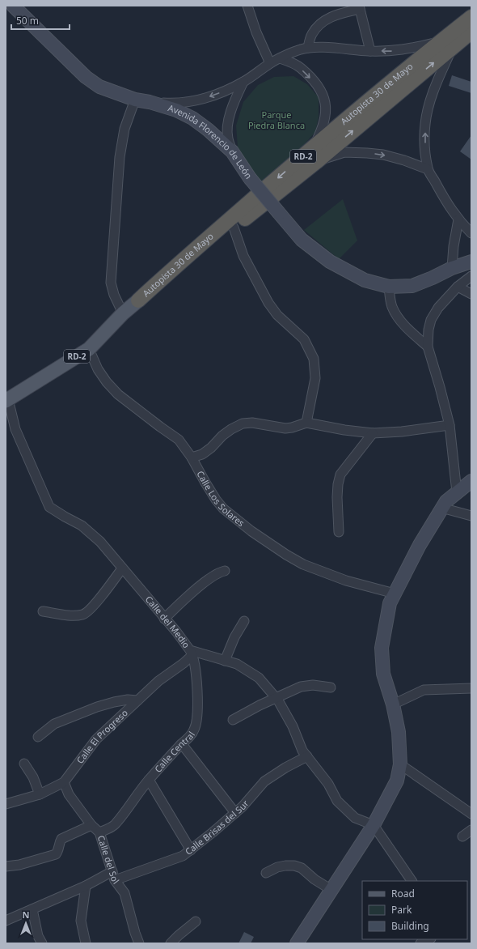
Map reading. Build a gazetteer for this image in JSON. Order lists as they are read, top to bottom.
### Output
{
  "streets": {
    "highway": ["Autopista 30 de Mayo", "RD-2"],
    "main road": ["Avenida Florencio de León"],
    "street": [
      "Calle Los Solares",
      "Calle del Medio",
      "Calle El Progreso",
      "Calle Central",
      "Calle Brisas del Sur",
      "Calle del Sol"
    ]
  },
  "crossings": [
    ["Autopista 30 de Mayo", "RD-2"],
    ["RD-2", "Calle Los Solares"],
    ["RD-2", "Calle del Medio"],
    ["Calle del Medio", "Calle El Progreso"],
    ["Calle del Medio", "Calle Central"],
    ["Calle del Medio", "Calle Brisas del Sur"],
    ["Calle El Progreso", "Calle Central"],
    ["Calle El Progreso", "Calle del Sol"],
    ["Calle Central", "Calle del Sol"],
    ["Calle Brisas del Sur", "Calle del Sol"]
  ],
  "parks": ["Parque Piedra Blanca"],
  "legend": ["Road", "Park", "Building"],
  "scale_bar": "50 m",
  "north": "top"
}
